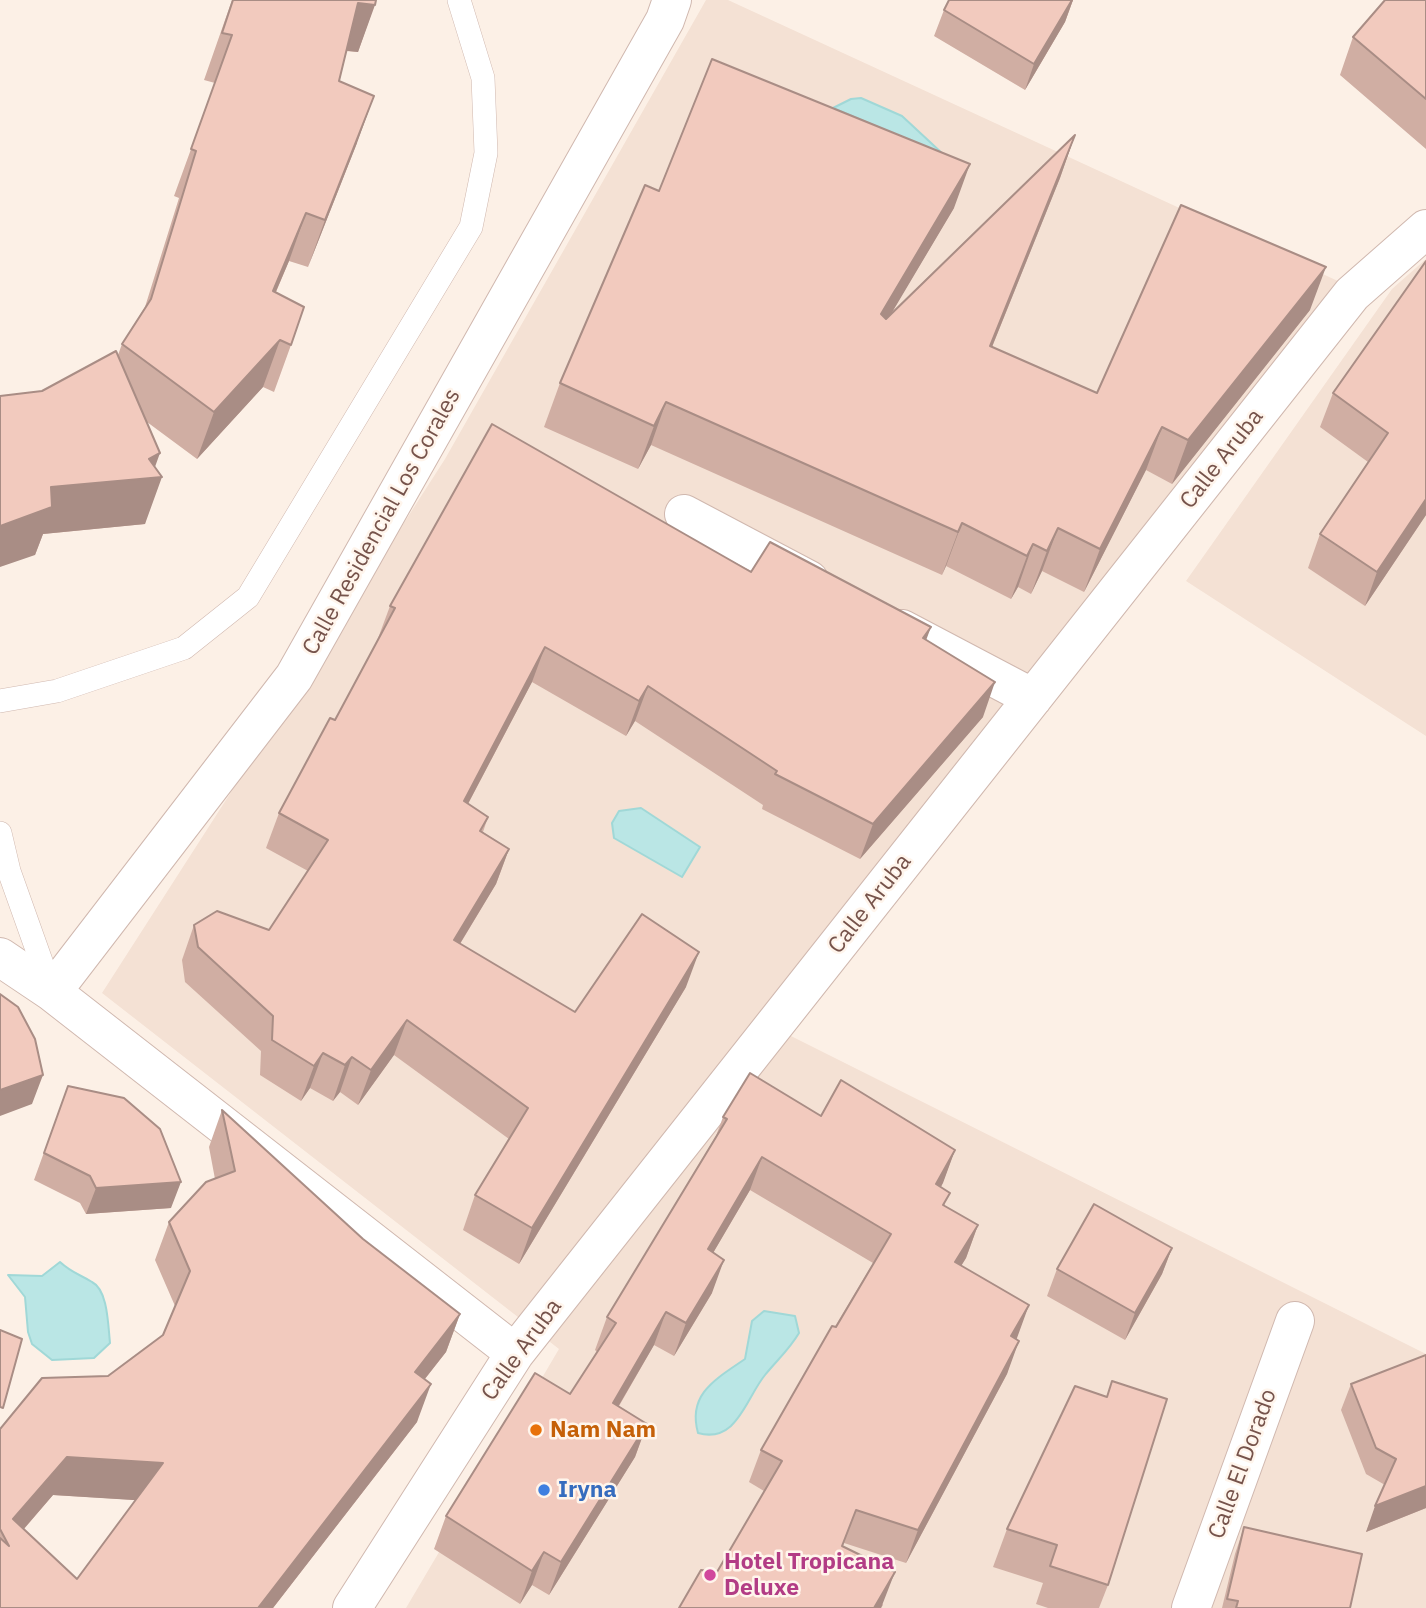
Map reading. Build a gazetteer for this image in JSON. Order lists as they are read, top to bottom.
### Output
{
  "streets": {
    "street": ["Calle Aruba", "Calle Residencial Los Corales", "Calle El Dorado"]
  },
  "places": ["Nam Nam", "Iryna", "Hotel Tropicana Deluxe"]
}
